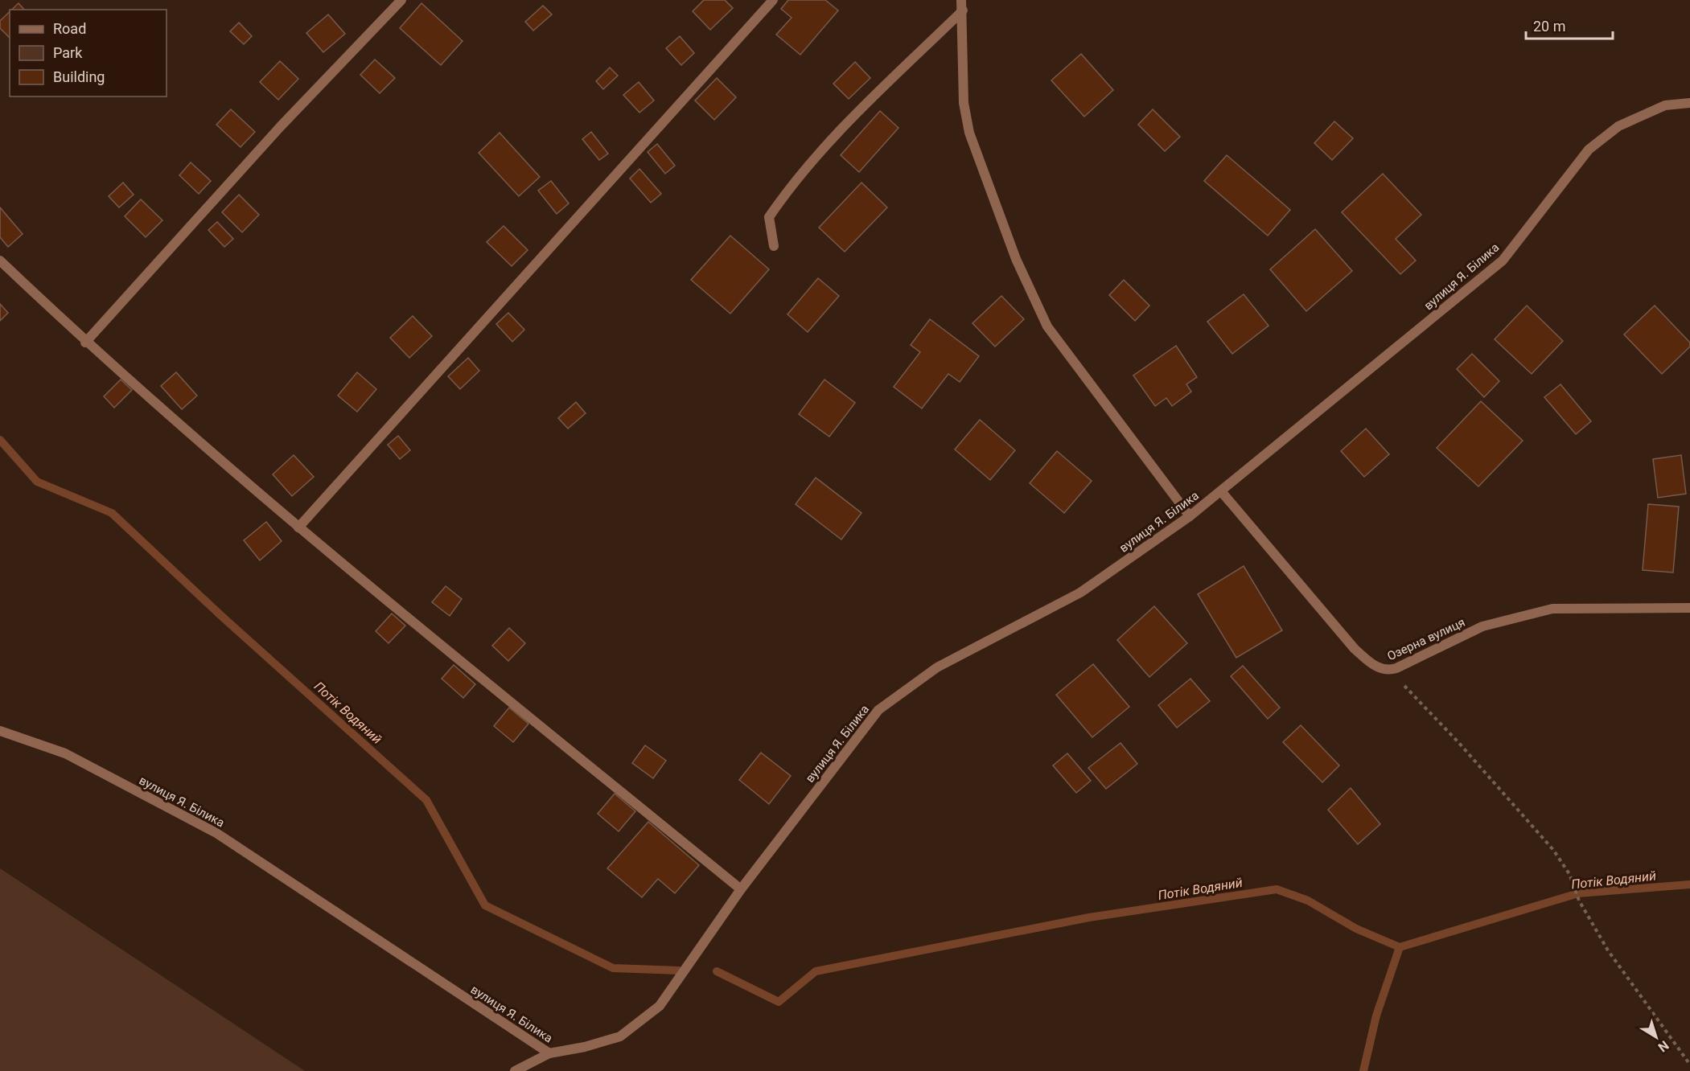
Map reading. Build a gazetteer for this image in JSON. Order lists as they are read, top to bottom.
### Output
{
  "streets": {
    "street": ["вулиця Я. Білика", "Озерна вулиця"]
  },
  "crossings": [
    ["вулиця Я. Білика", "Озерна вулиця"]
  ],
  "water": ["Потік Водяний"],
  "legend": ["Road", "Park", "Building"],
  "scale_bar": "20 m",
  "north": "bottom right"
}
